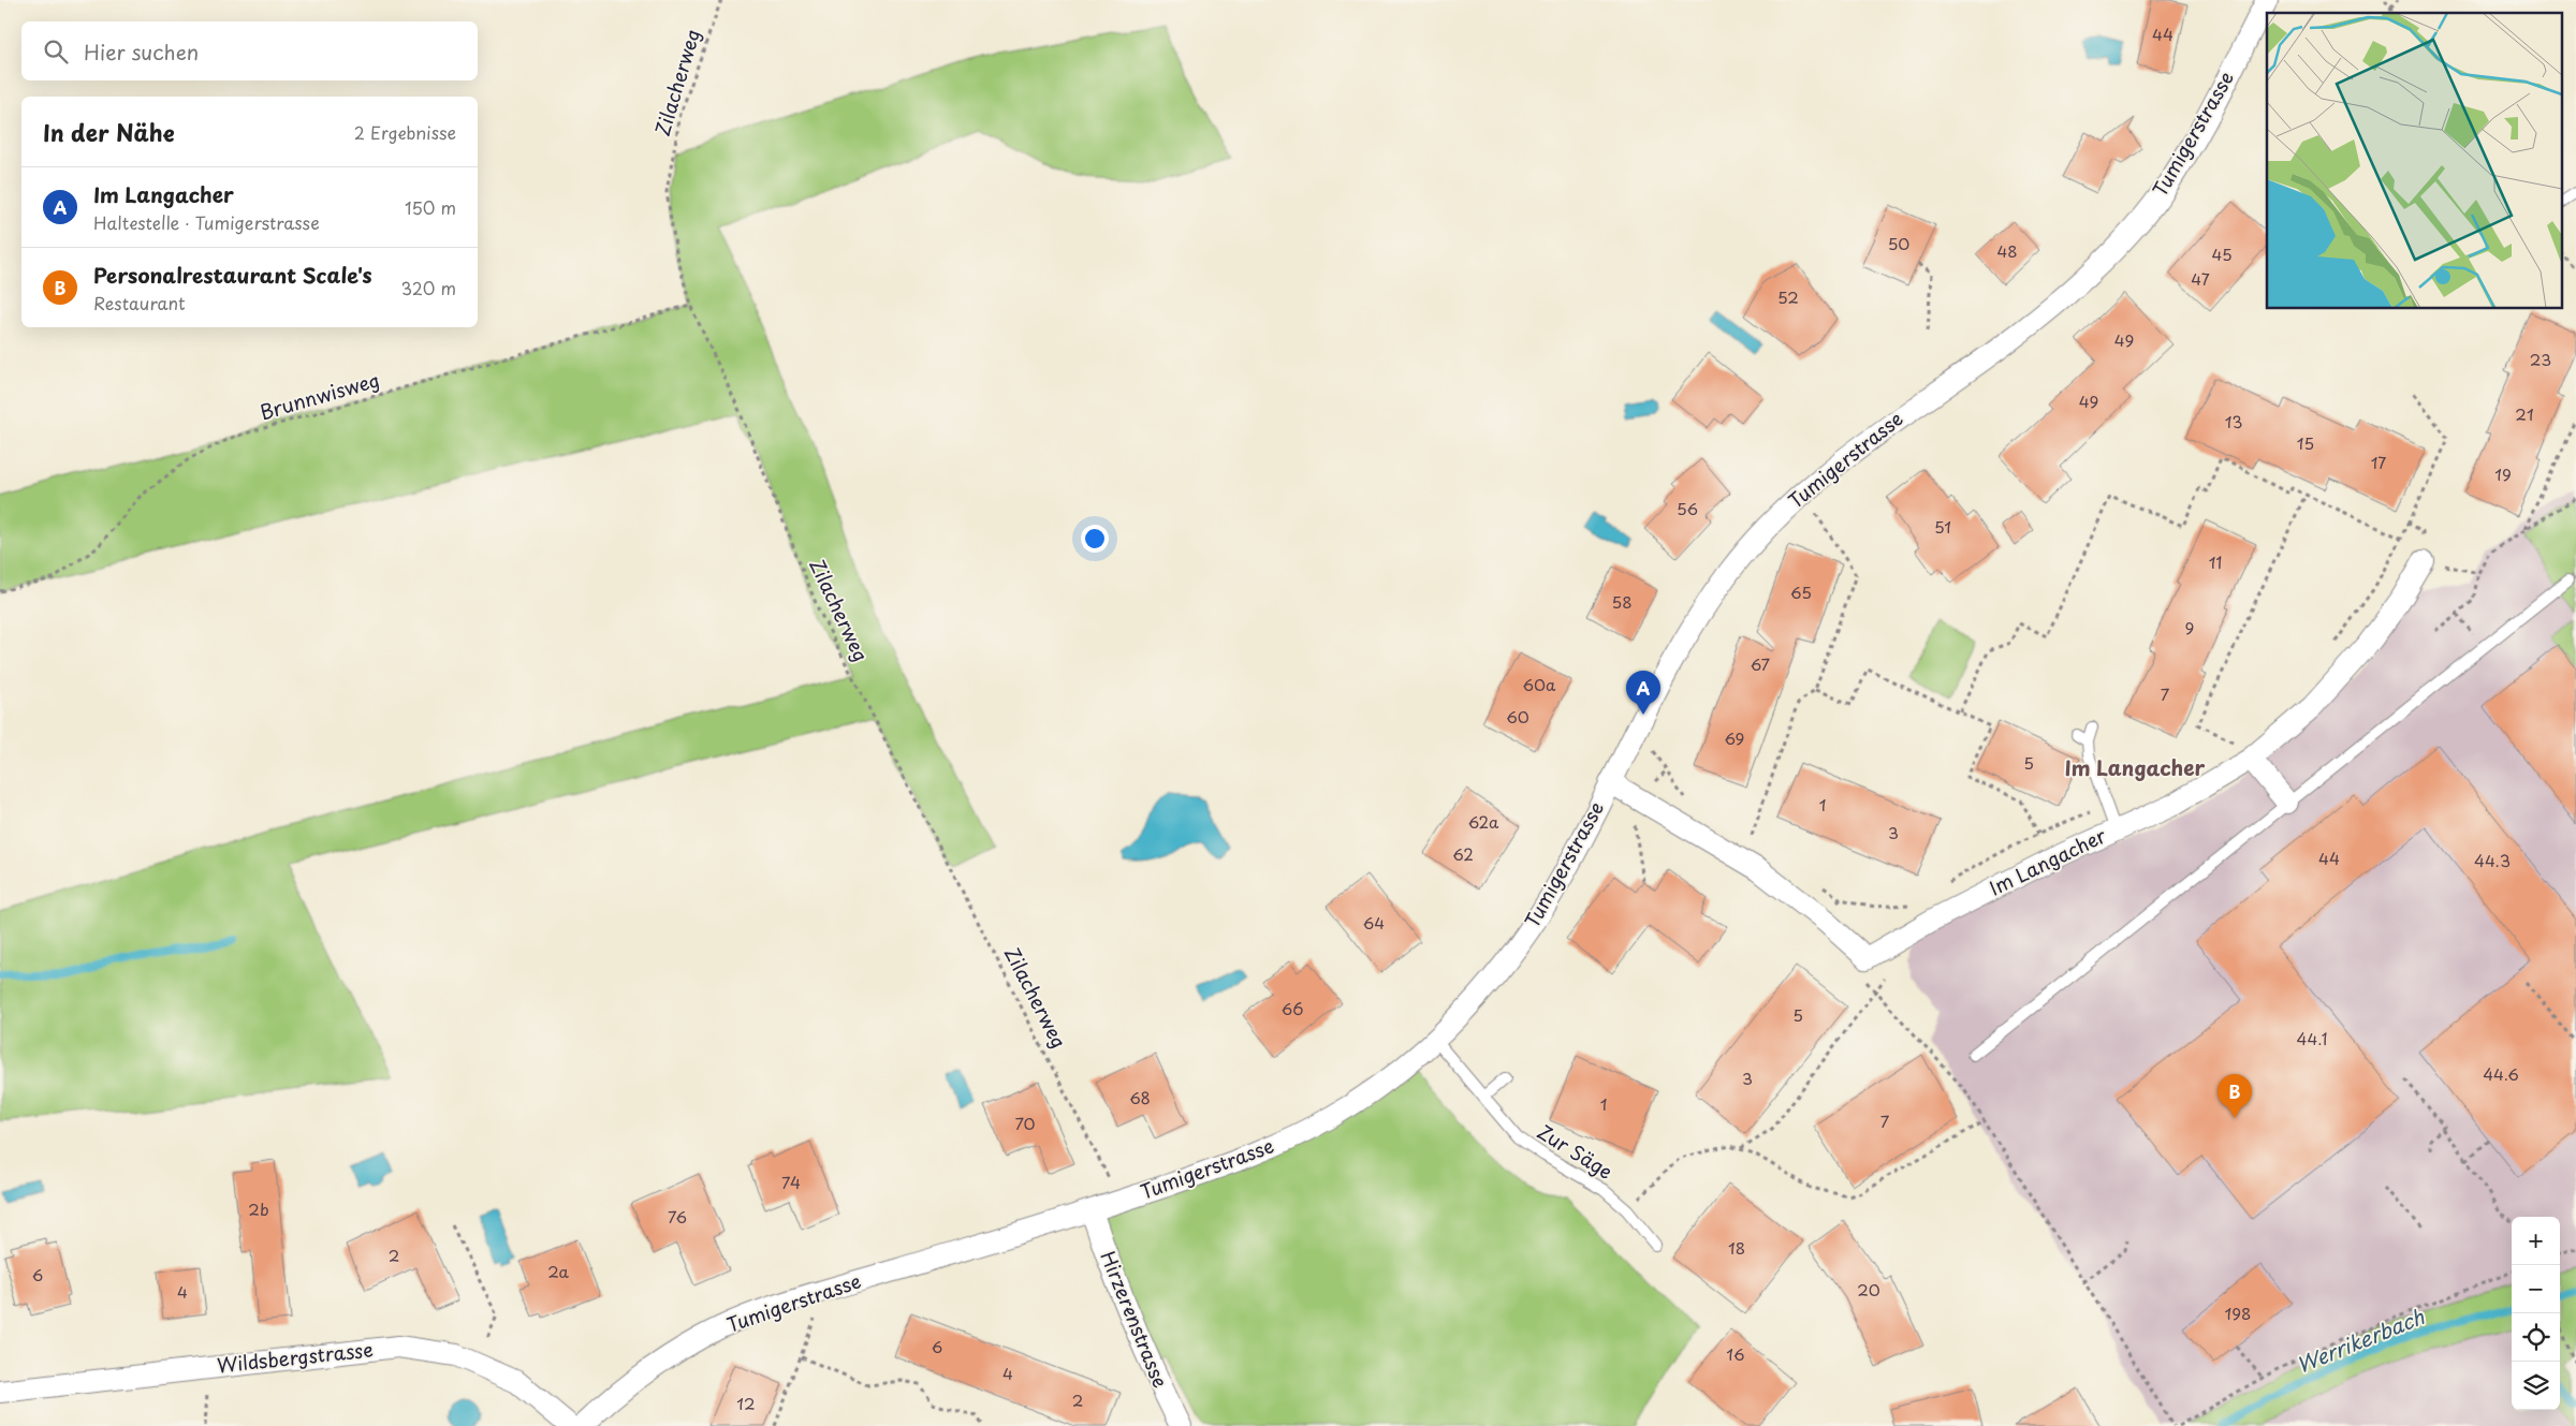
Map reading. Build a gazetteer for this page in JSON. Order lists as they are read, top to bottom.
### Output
{
  "streets": {
    "street": [
      "Tumigerstrasse",
      "Im Langacher",
      "Hirzerenstrasse",
      "Wildsbergstrasse"
    ],
    "lane": ["Zur Säge"],
    "path": ["Zilacherweg", "Brunnwisweg"]
  },
  "crossings": [
    ["Zilacherweg", "Tumigerstrasse"],
    ["Zilacherweg", "Brunnwisweg"],
    ["Tumigerstrasse", "Im Langacher"],
    ["Tumigerstrasse", "Zur Säge"],
    ["Tumigerstrasse", "Hirzerenstrasse"]
  ],
  "districts": ["Im Langacher"],
  "water": ["Werrikerbach"],
  "house_numbers": [
    "44",
    "50",
    "48",
    "45",
    "47",
    "52",
    "49",
    "23",
    "49",
    "21",
    "13",
    "15",
    "17",
    "19",
    "56",
    "51",
    "11",
    "65",
    "58",
    "9",
    "67",
    "60a",
    "7",
    "60",
    "69",
    "5",
    "1",
    "62a",
    "3",
    "62",
    "44",
    "44.3",
    "64",
    "66",
    "5",
    "44.1",
    "44.6",
    "3",
    "68",
    "1",
    "7",
    "70",
    "74",
    "2b",
    "76",
    "18",
    "2",
    "2a",
    "6",
    "20",
    "4",
    "198",
    "6",
    "16",
    "4",
    "2",
    "12"
  ],
  "page": {
    "search": "Hier suchen",
    "heading": ["In der Nähe", "2 Ergebnisse"],
    "list": [
      {
        "mark": "A",
        "name": "Im Langacher",
        "note": "Haltestelle · Tumigerstrasse",
        "value": "150 m"
      },
      {
        "mark": "B",
        "name": "Personalrestaurant Scale's",
        "note": "Restaurant",
        "value": "320 m"
      }
    ],
    "pins": ["A", "B"],
    "map_buttons": ["+", "−"]
  }
}
